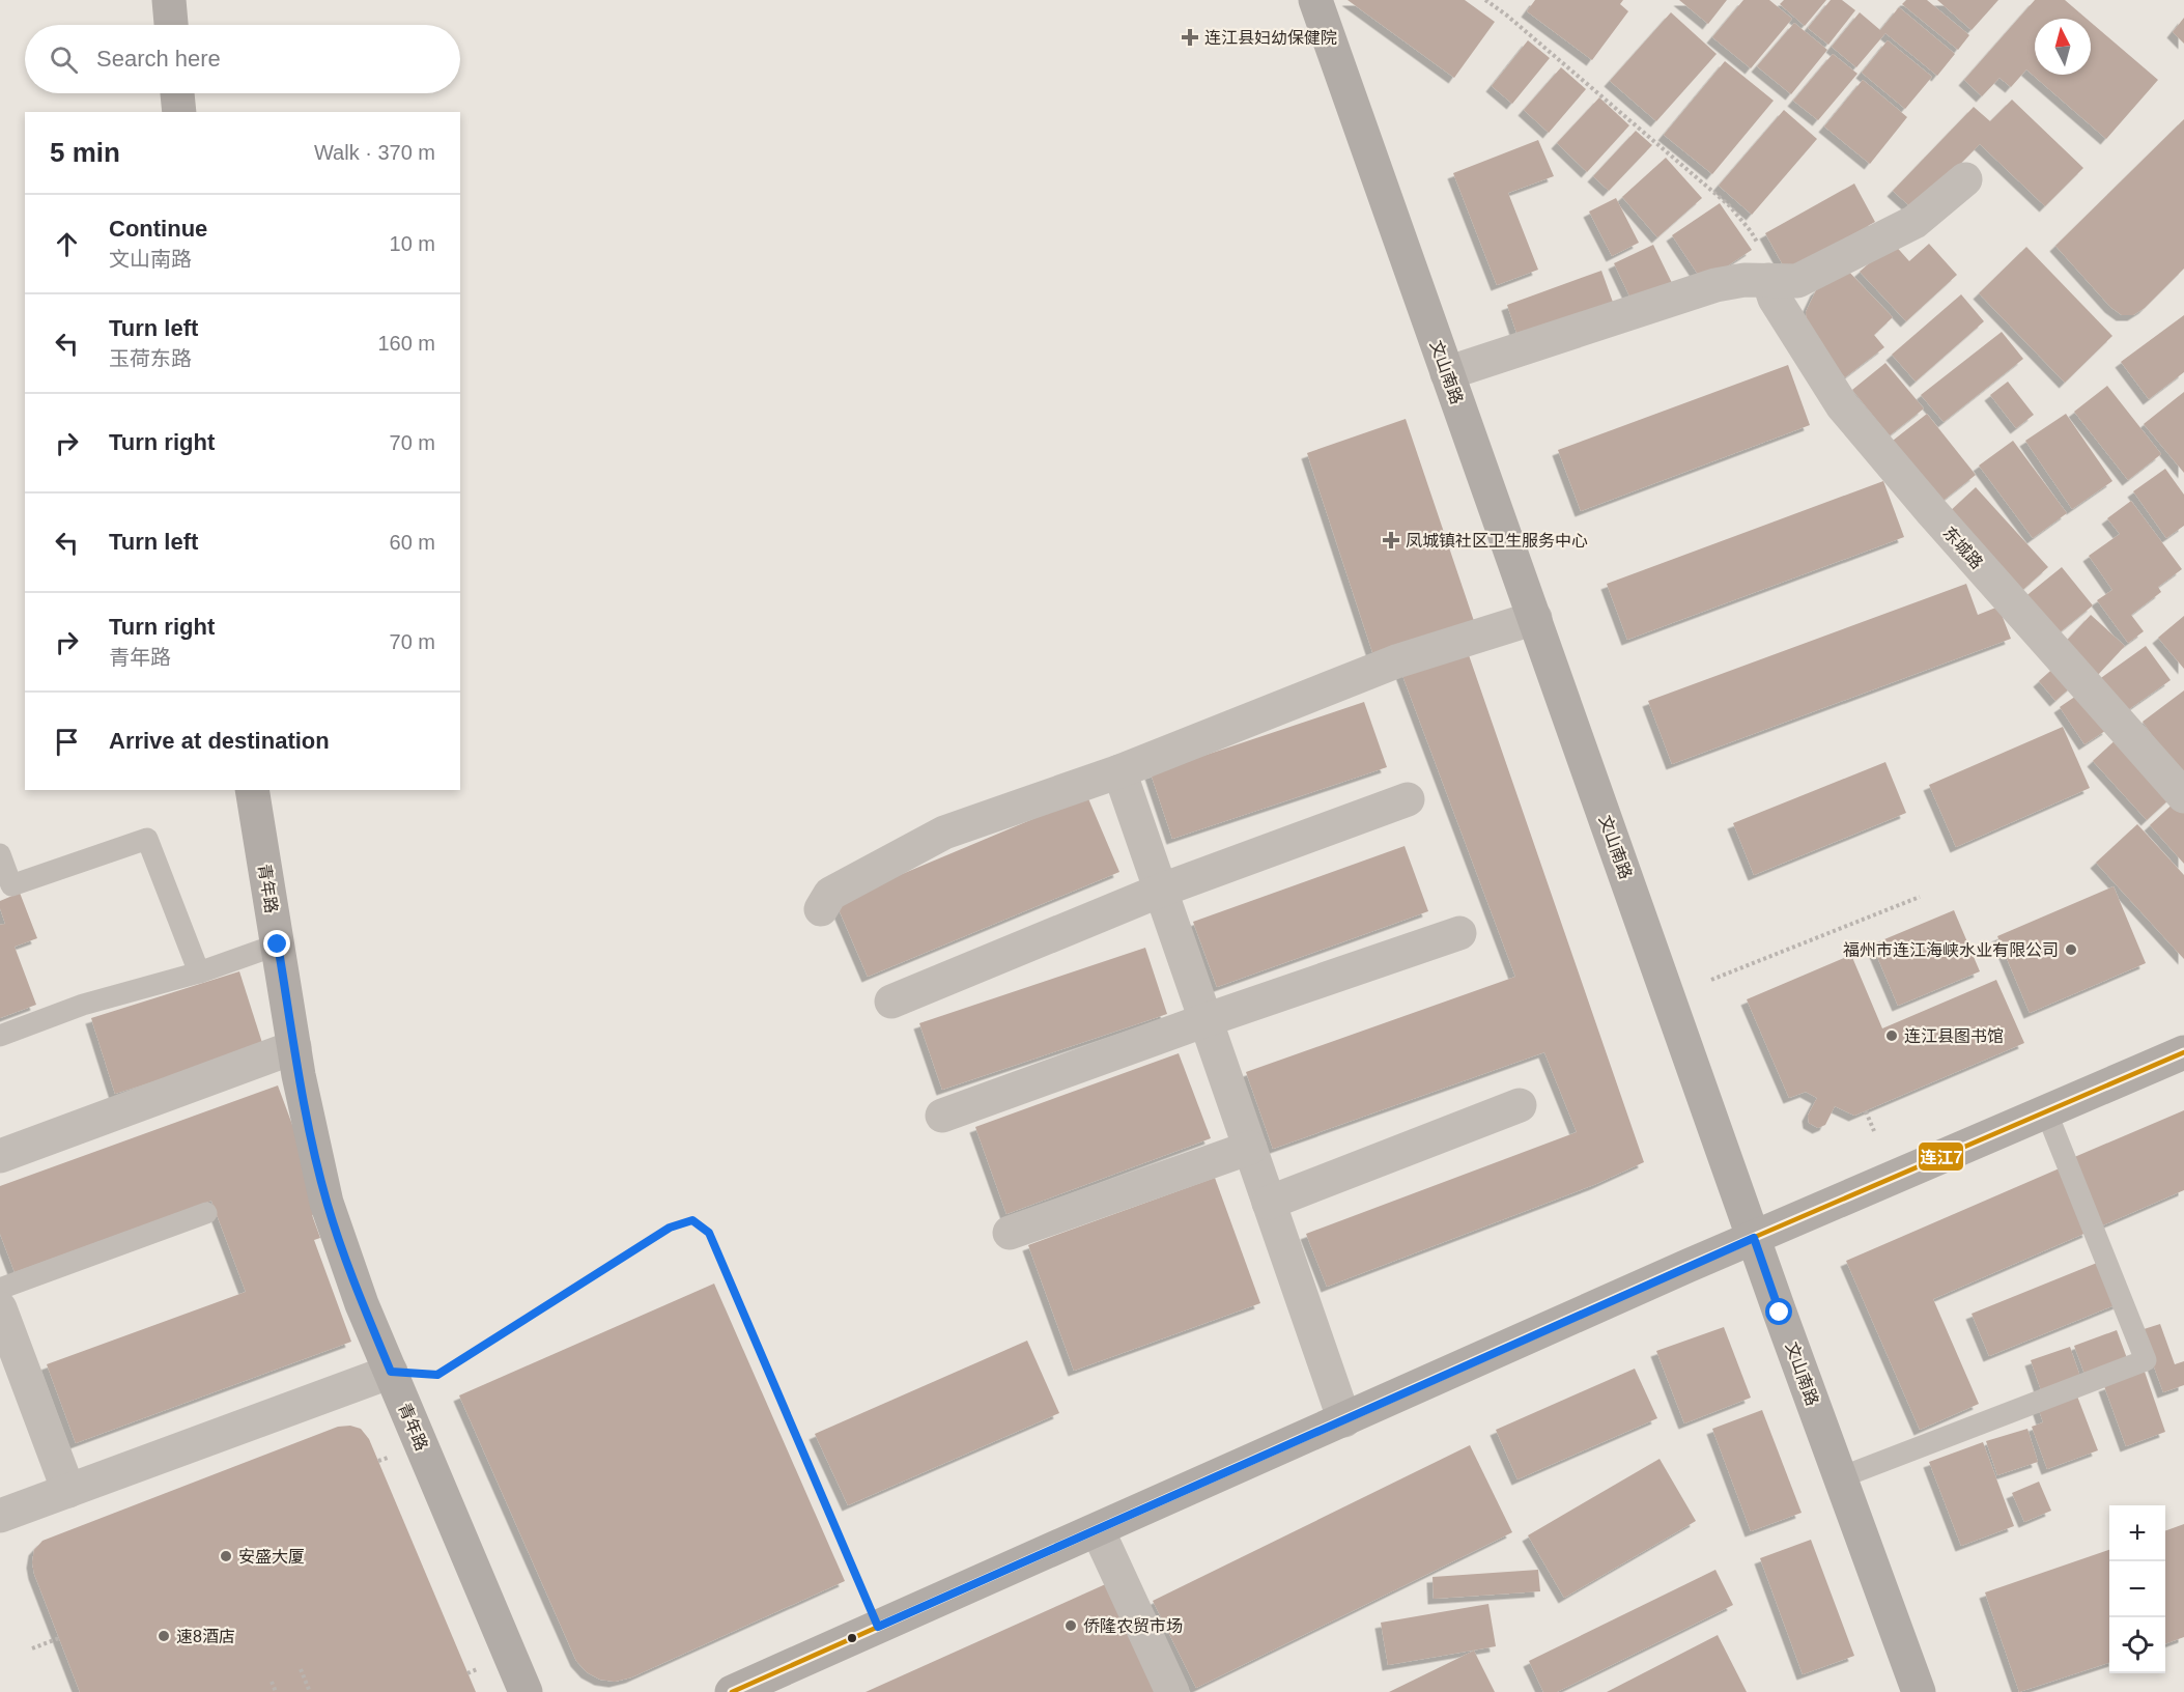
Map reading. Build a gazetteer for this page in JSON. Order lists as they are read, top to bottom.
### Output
{
  "streets": {
    "main road": ["文山南路", "青年路"],
    "street": ["东城路"]
  },
  "places": {
    "health": ["连江县妇幼保健院", "凤城镇社区卫生服务中心"],
    "other": [
      "福州市连江海峡水业有限公司",
      "连江县图书馆",
      "安盛大厦",
      "侨隆农贸市场",
      "速8酒店"
    ]
  },
  "lines": ["transit line 连江7"],
  "north": "top",
  "page": {
    "search": "Search here",
    "heading": ["5 min", "Walk · 370 m"],
    "list": [
      ["Continue", "文山南路", "10 m"],
      ["Turn left", "玉荷东路", "160 m"],
      ["Turn right", "70 m"],
      ["Turn left", "60 m"],
      ["Turn right", "青年路", "70 m"],
      "Arrive at destination"
    ],
    "map_buttons": ["+", "−"]
  }
}
